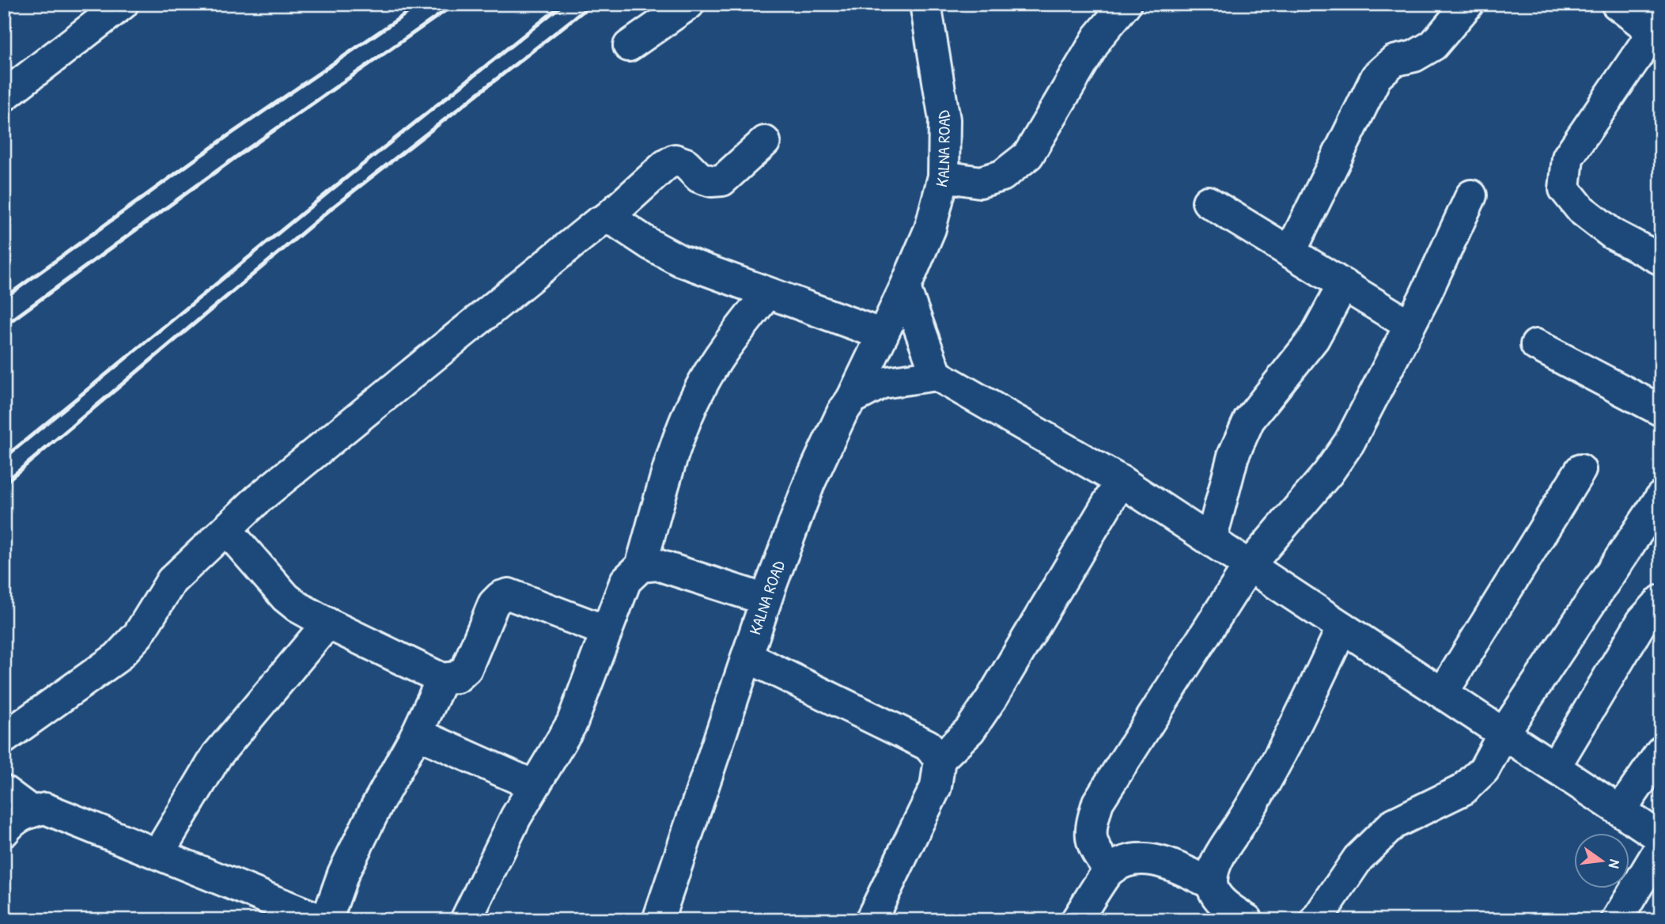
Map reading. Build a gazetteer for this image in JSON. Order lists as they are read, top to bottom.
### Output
{
  "streets": {
    "street": ["KALNA ROAD"]
  },
  "north": "right"
}
